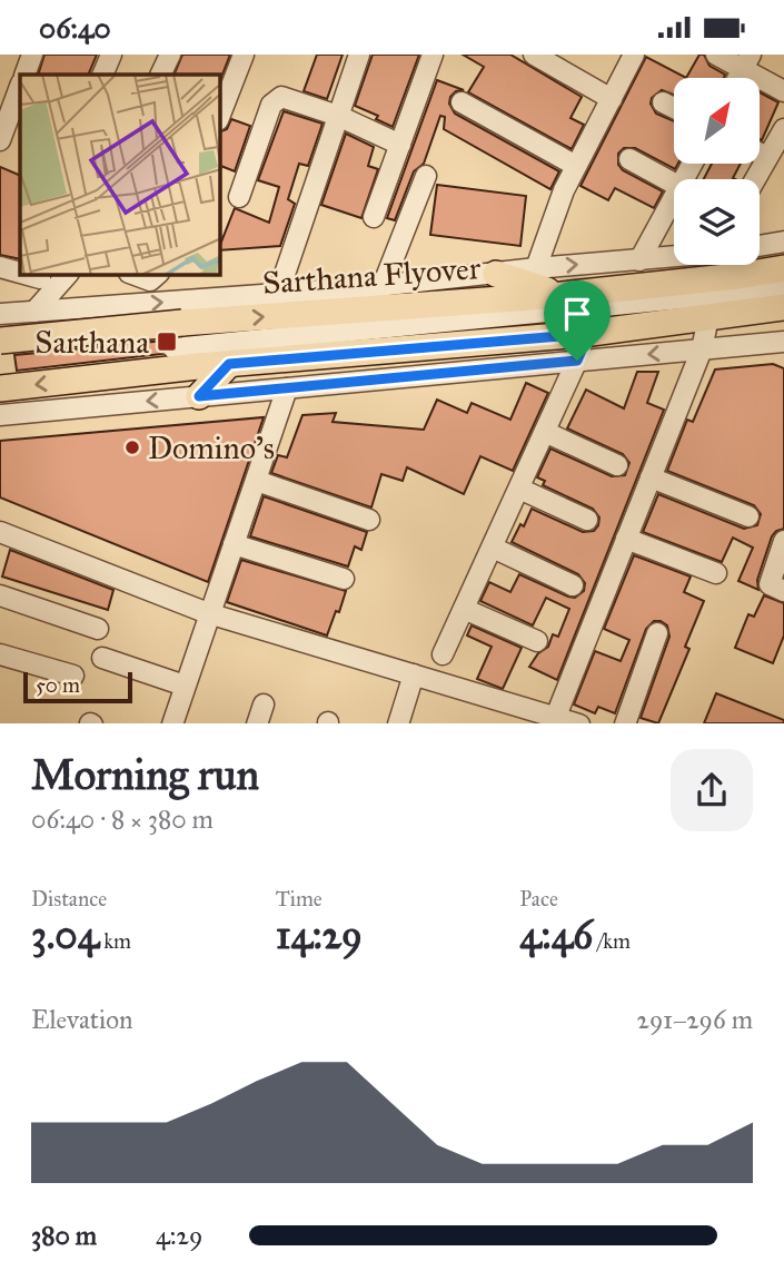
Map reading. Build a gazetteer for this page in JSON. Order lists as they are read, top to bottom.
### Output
{
  "streets": {
    "main road": ["Sarthana Flyover"]
  },
  "places": {
    "transit": ["Sarthana"],
    "other": ["Domino's"]
  },
  "scale_bar": "50 m",
  "north": "top right",
  "page": {
    "status": "06:40",
    "scale": "50 m",
    "heading": ["Morning run", "06:40 · 8 × 380 m"],
    "stats": [
      ["Distance", "3.04 km"],
      ["Time", "14:29"],
      ["Pace", "4:46 /km"]
    ],
    "chart": ["Elevation", "291–296 m"],
    "list": [
      {
        "name": "380 m",
        "note": "4:29"
      }
    ]
  }
}
